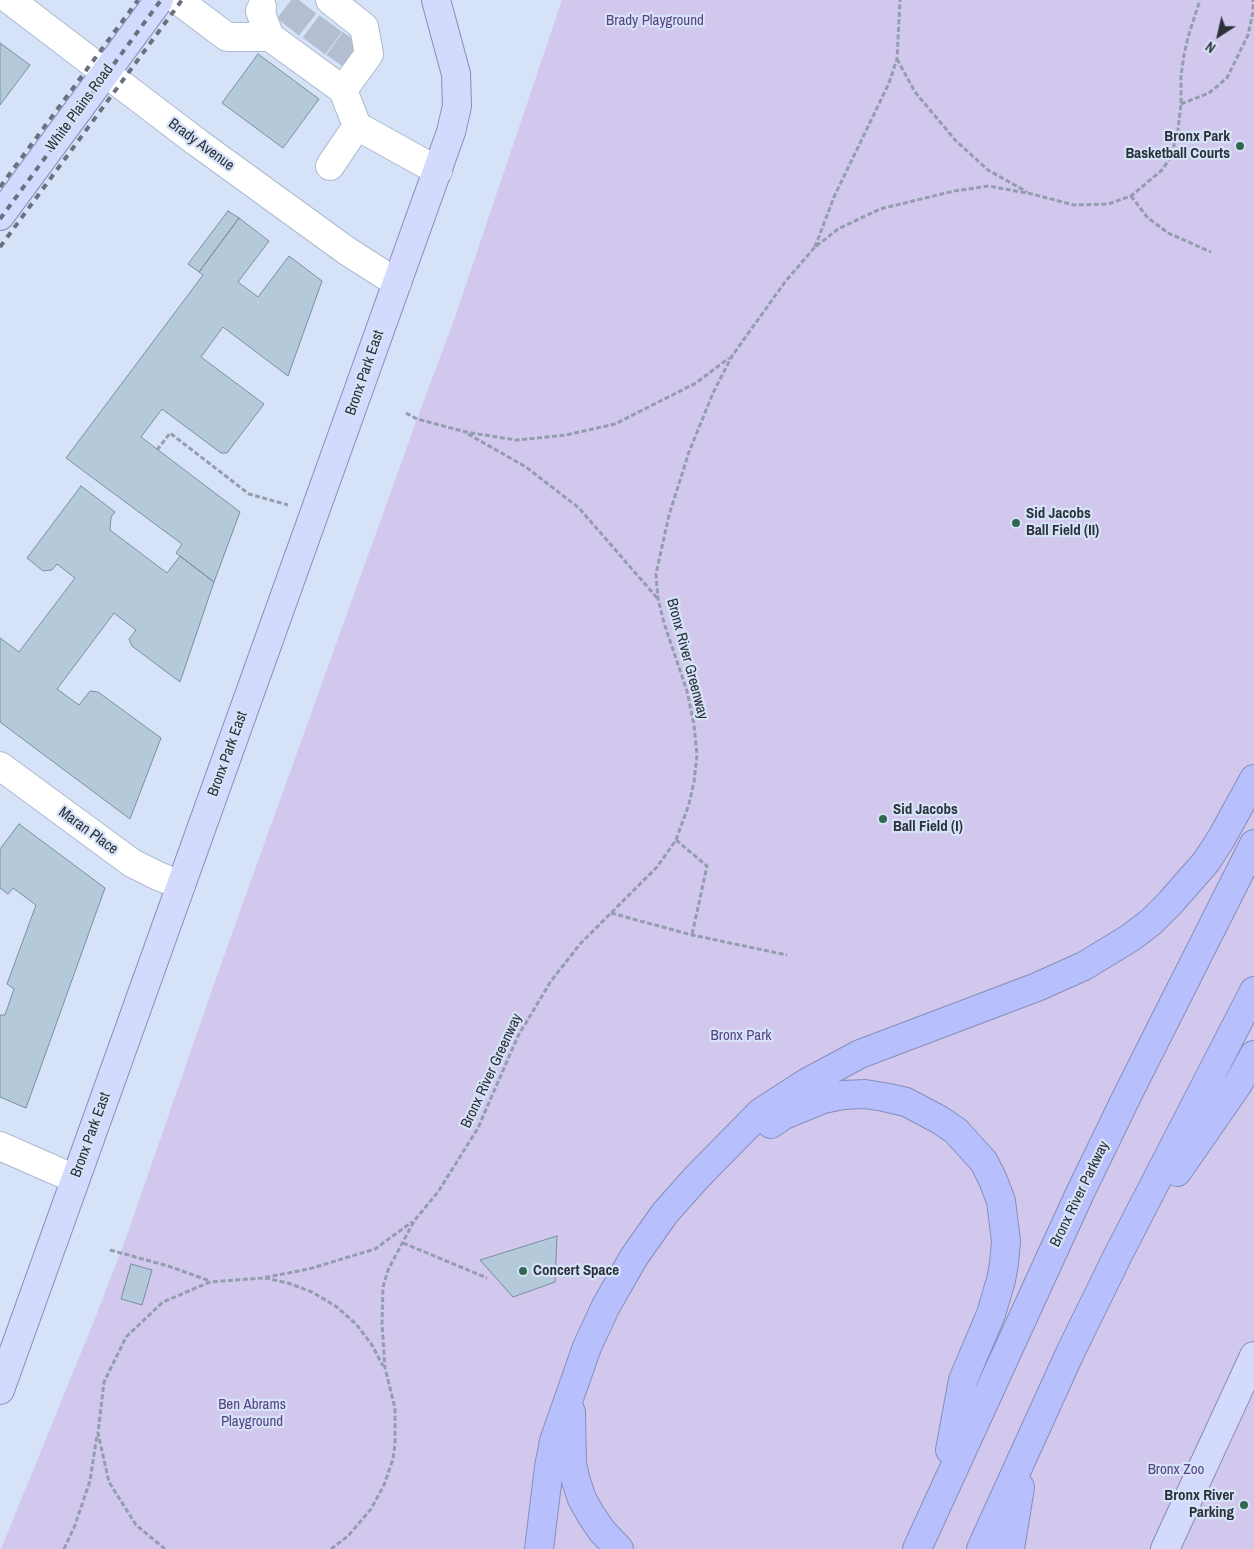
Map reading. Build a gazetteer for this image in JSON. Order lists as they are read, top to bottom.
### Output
{
  "streets": {
    "highway": ["Bronx River Parkway"],
    "main road": ["White Plains Road", "Bronx Park East"],
    "street": ["Brady Avenue", "Maran Place"],
    "path": ["Bronx River Greenway"]
  },
  "crossings": [
    ["White Plains Road", "Brady Avenue"],
    ["Brady Avenue", "Bronx Park East"],
    ["Bronx Park East", "Maran Place"]
  ],
  "parks": [
    "Brady Playground",
    "Bronx Park",
    "Ben Abrams Playground",
    "Bronx Zoo"
  ],
  "places": [
    "Bronx Park Basketball Courts",
    "Sid Jacobs Ball Field (II)",
    "Sid Jacobs Ball Field (I)",
    "Concert Space",
    "Bronx River Parking"
  ],
  "north": "bottom left"
}
